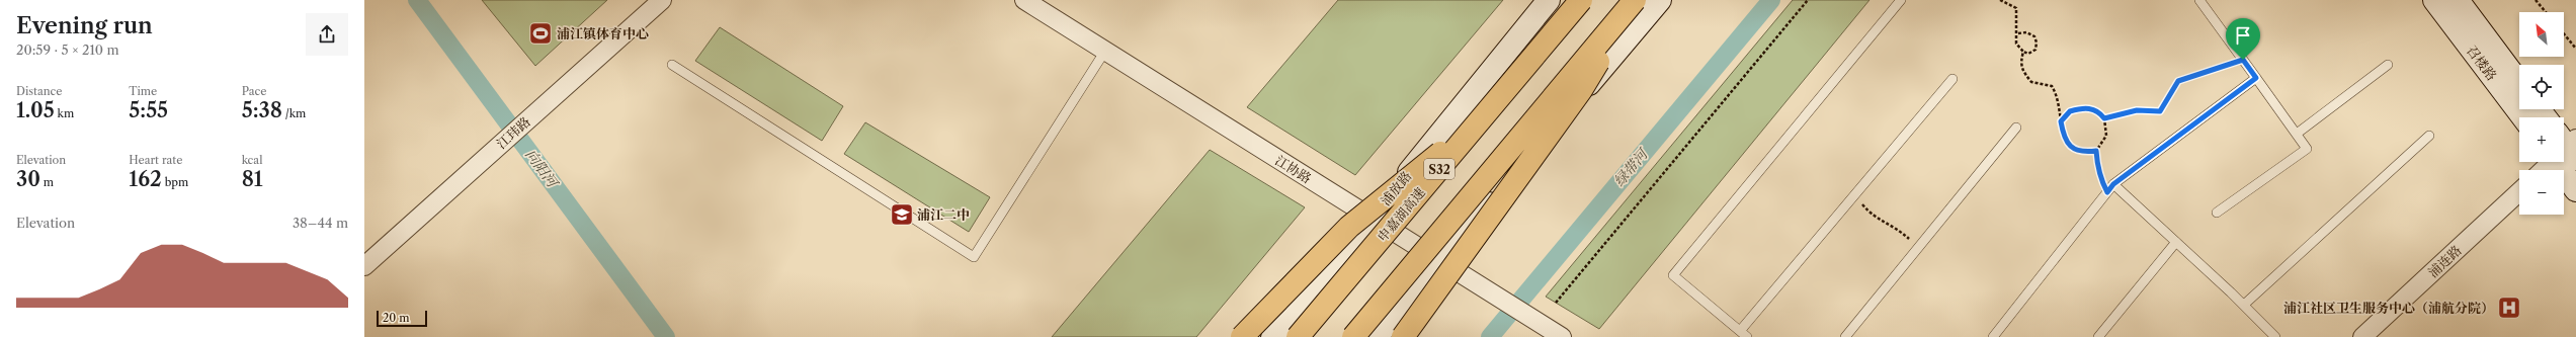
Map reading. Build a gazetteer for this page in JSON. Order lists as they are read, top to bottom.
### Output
{
  "streets": {
    "highway": ["S32", "申嘉湖高速"],
    "main road": ["召楼路", "浦放路"],
    "street": ["江玮路", "江协路", "浦连路"]
  },
  "crossings": [
    ["江协路", "浦放路"]
  ],
  "water": ["向阳河", "绿带河"],
  "places": {
    "sports": ["浦江镇体育中心"],
    "school or university": ["浦江二中"],
    "hospital": ["浦江社区卫生服务中心（浦航分院）"]
  },
  "scale_bar": "20 m",
  "north": "top left",
  "page": {
    "heading": ["Evening run", "20:59 · 5 × 210 m"],
    "map_buttons": ["+", "−"],
    "stats": [
      ["Distance", "1.05 km"],
      ["Time", "5:55"],
      ["Pace", "5:38 /km"],
      ["Elevation", "30 m"],
      ["Heart rate", "162 bpm"],
      ["kcal", "81"]
    ],
    "chart": ["Elevation", "38–44 m"],
    "scale": "20 m"
  }
}
